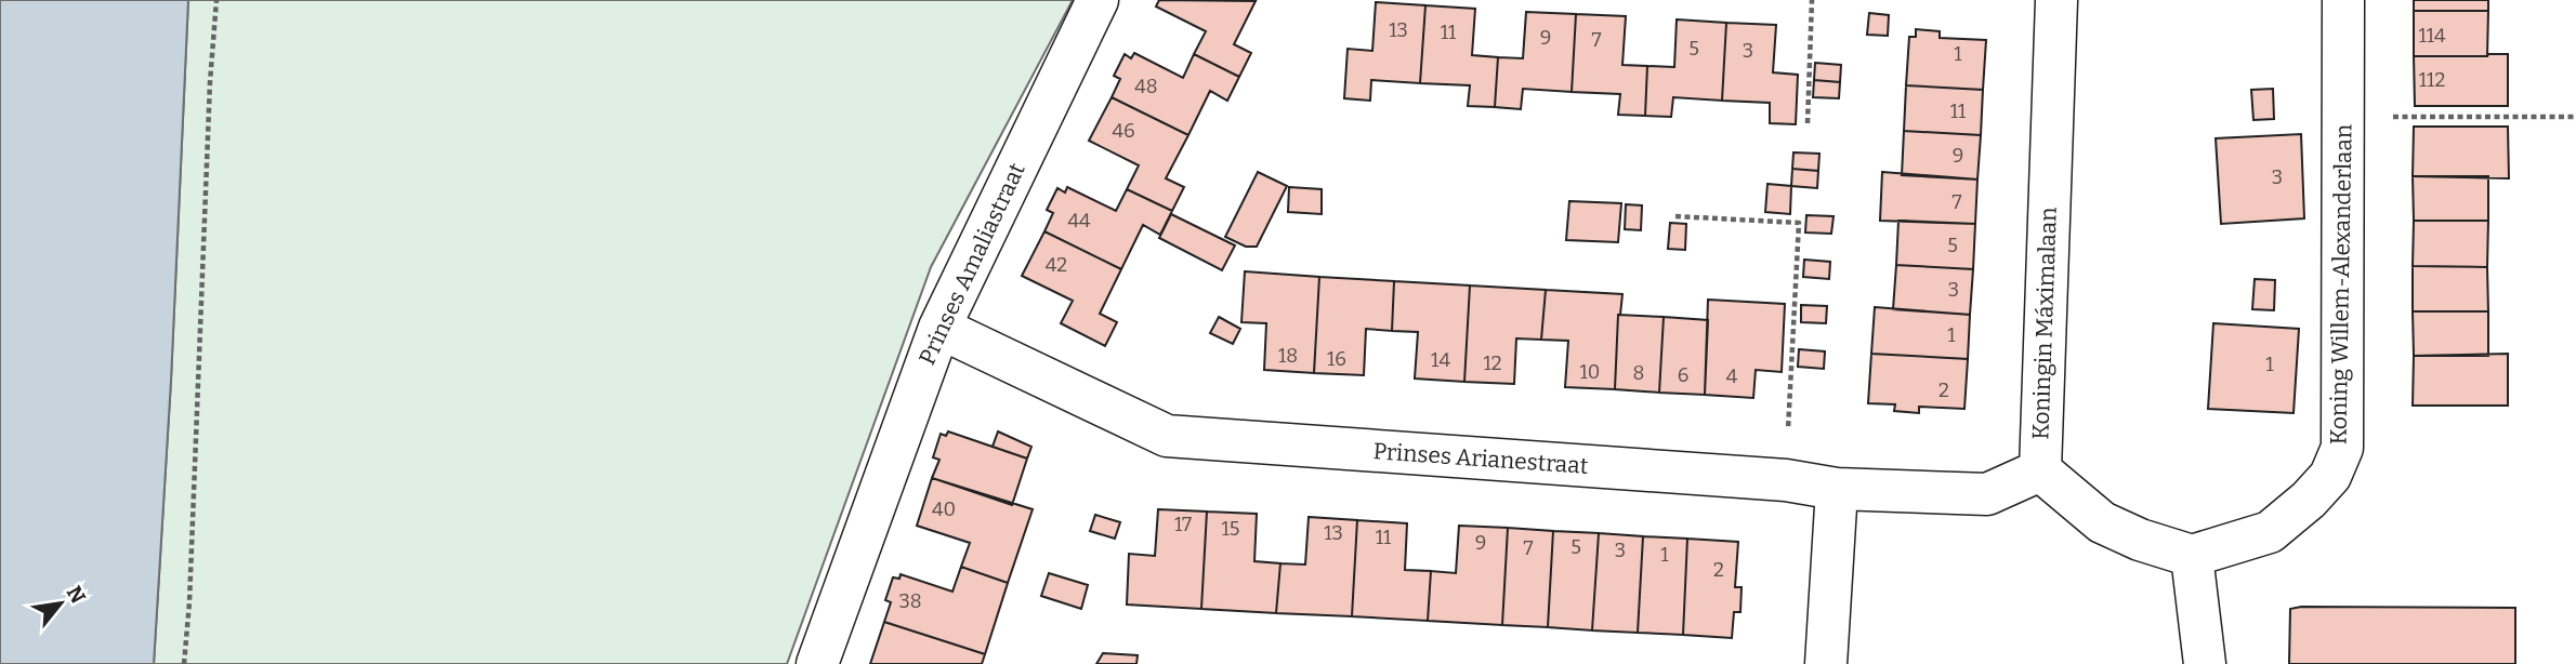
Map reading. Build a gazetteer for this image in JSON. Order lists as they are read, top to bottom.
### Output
{
  "streets": {
    "street": [
      "Prinses Amaliastraat",
      "Koning Willem-Alexanderlaan",
      "Koningin Máximalaan",
      "Prinses Arianestraat"
    ]
  },
  "crossings": [
    ["Prinses Amaliastraat", "Prinses Arianestraat"],
    ["Koning Willem-Alexanderlaan", "Koningin Máximalaan"],
    ["Koningin Máximalaan", "Prinses Arianestraat"]
  ],
  "house_numbers": [
    "13",
    "11",
    "114",
    "9",
    "7",
    "5",
    "3",
    "1",
    "112",
    "48",
    "11",
    "46",
    "9",
    "3",
    "7",
    "44",
    "5",
    "42",
    "3",
    "1",
    "18",
    "16",
    "14",
    "12",
    "1",
    "10",
    "8",
    "6",
    "4",
    "2",
    "40",
    "17",
    "15",
    "13",
    "11",
    "9",
    "5",
    "7",
    "3",
    "1",
    "2",
    "38"
  ],
  "north": "top right"
}
